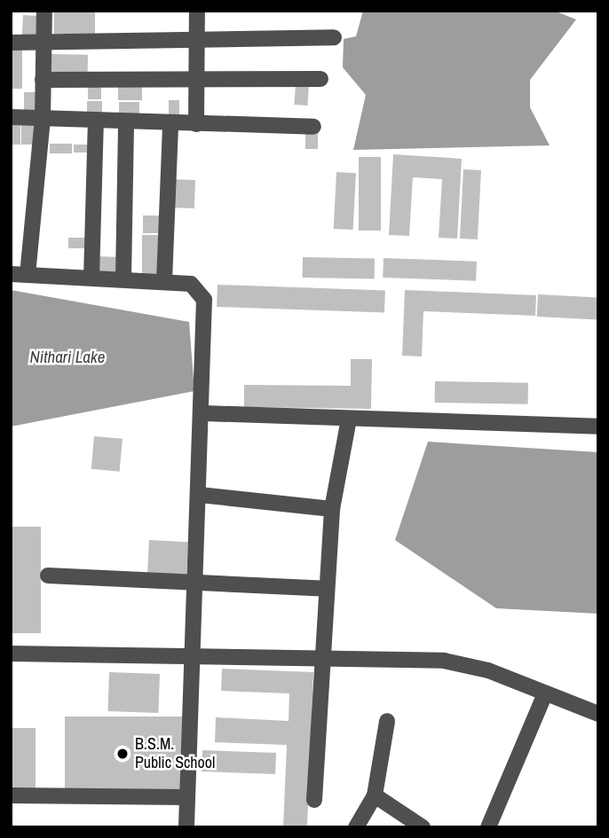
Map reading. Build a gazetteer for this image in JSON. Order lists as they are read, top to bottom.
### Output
{
  "water": ["Nithari Lake"],
  "places": ["B.S.M. Public School"]
}
